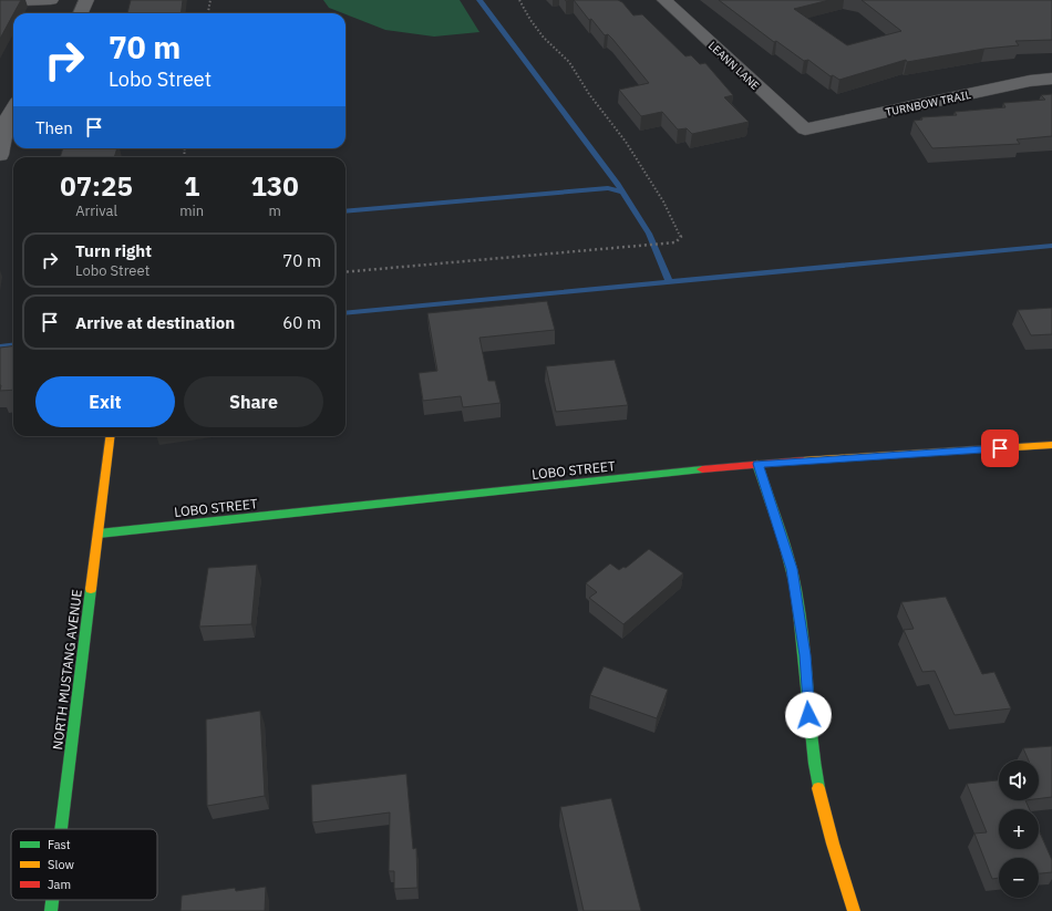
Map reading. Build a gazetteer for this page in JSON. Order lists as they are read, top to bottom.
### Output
{
  "streets": {
    "street": [
      "LEANN LANE",
      "TURNBOW TRAIL",
      "LOBO STREET",
      "NORTH MUSTANG AVENUE"
    ]
  },
  "crossings": [
    ["LEANN LANE", "TURNBOW TRAIL"],
    ["LOBO STREET", "NORTH MUSTANG AVENUE"]
  ],
  "legend": ["Fast", "Slow", "Jam"],
  "page": {
    "turn": ["70 m", "Lobo Street"],
    "then": "Then",
    "eta": [
      "07:25",
      "Arrival",
      "1",
      "min",
      "130",
      "m"
    ],
    "list": [
      {
        "name": "Turn right",
        "note": "Lobo Street",
        "value": "70 m"
      },
      {
        "name": "Arrive at destination",
        "value": "60 m"
      }
    ],
    "buttons": ["Exit", "Share"],
    "map_buttons": ["+", "−"]
  }
}
